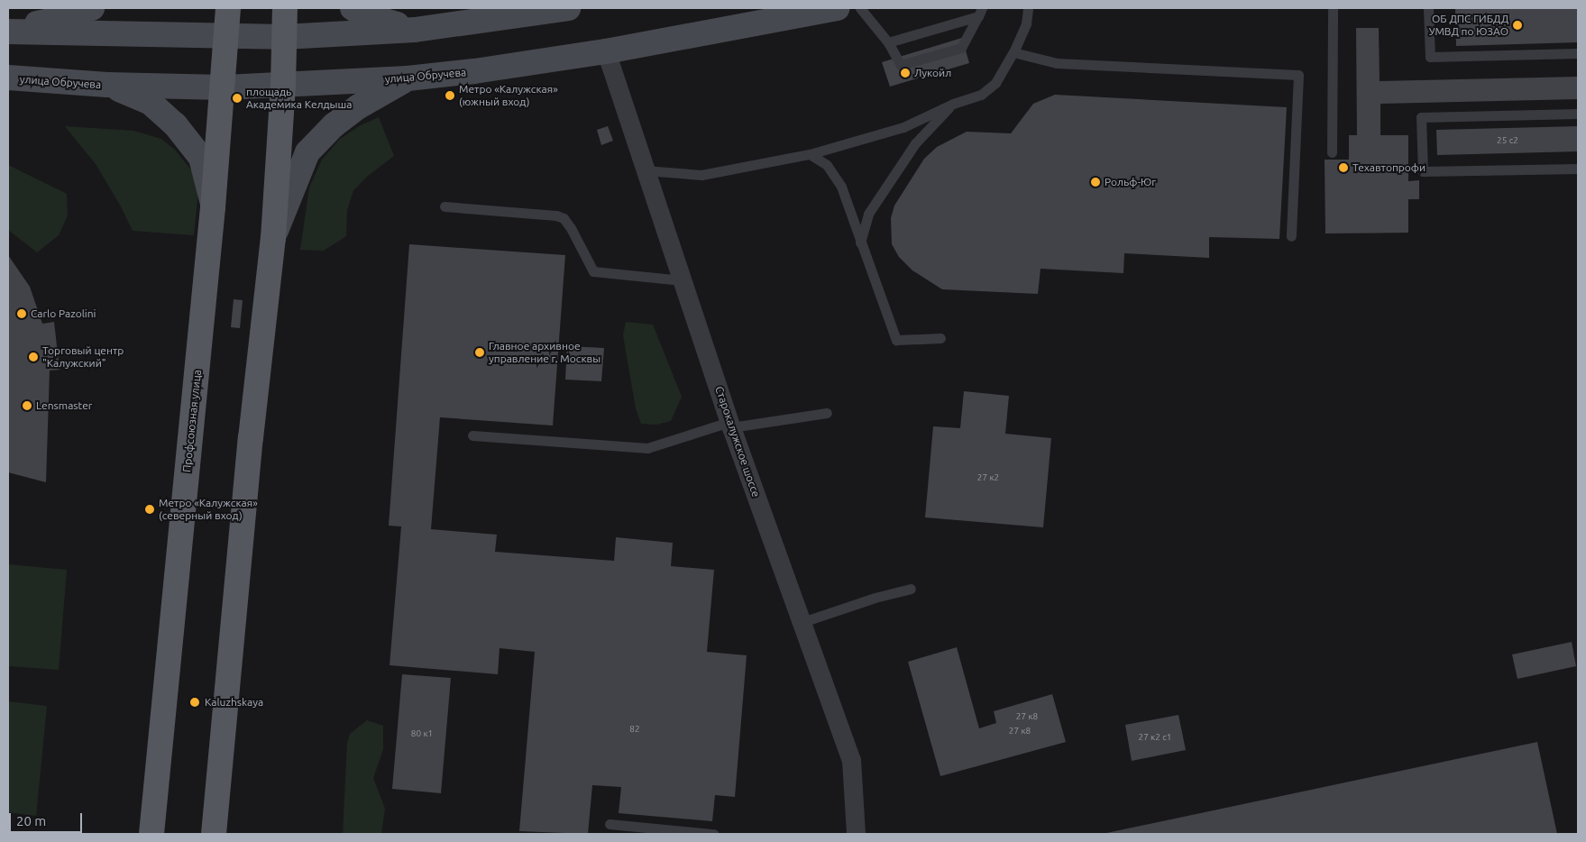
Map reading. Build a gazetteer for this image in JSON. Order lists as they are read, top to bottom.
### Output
{
  "streets": {
    "main road": ["улица Обручева", "Профсоюзная улица"],
    "street": ["Старокалужское шоссе"]
  },
  "crossings": [
    ["улица Обручева", "Профсоюзная улица"],
    ["улица Обручева", "Старокалужское шоссе"]
  ],
  "places": [
    "ОБ ДПС ГИБДД УМВД по ЮЗАО",
    "Лукойл",
    "Метро «Калужская» (южный вход)",
    "площадь Академика Келдыша",
    "Техавтопрофи",
    "Рольф-Юг",
    "Carlo Pazolini",
    "Главное архивное управление г. Москвы",
    "Торговый центр \"Калужский\"",
    "Lensmaster",
    "Метро «Калужская» (северный вход)",
    "Kaluzhskaya"
  ],
  "house_numbers": [
    "25 с2",
    "27 к2",
    "27 к8",
    "82",
    "27 к8",
    "80 к1",
    "27 к2 с1"
  ],
  "scale_bar": "20 m"
}
